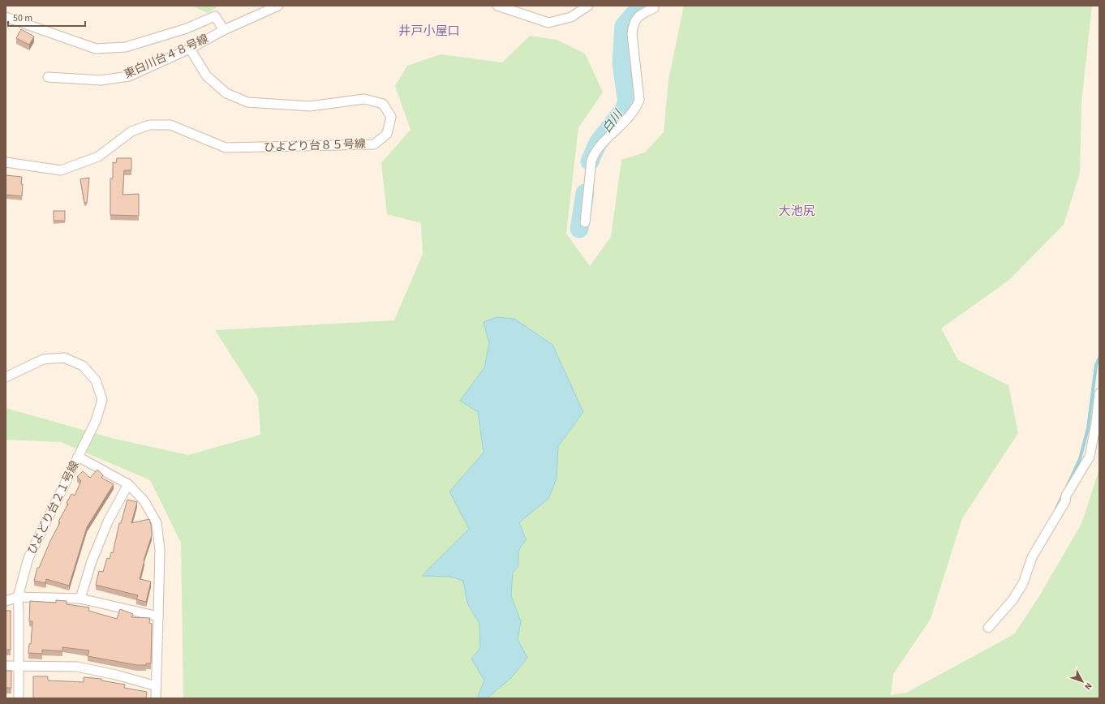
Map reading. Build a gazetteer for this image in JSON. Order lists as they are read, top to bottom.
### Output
{
  "streets": {
    "street": ["東白川台４８号線", "ひよどり台８５号線", "ひよどり台２１号線"]
  },
  "crossings": [
    ["東白川台４８号線", "ひよどり台８５号線"]
  ],
  "districts": ["井戸小屋口", "大池尻"],
  "water": ["白川"],
  "scale_bar": "50 m",
  "north": "bottom right"
}
